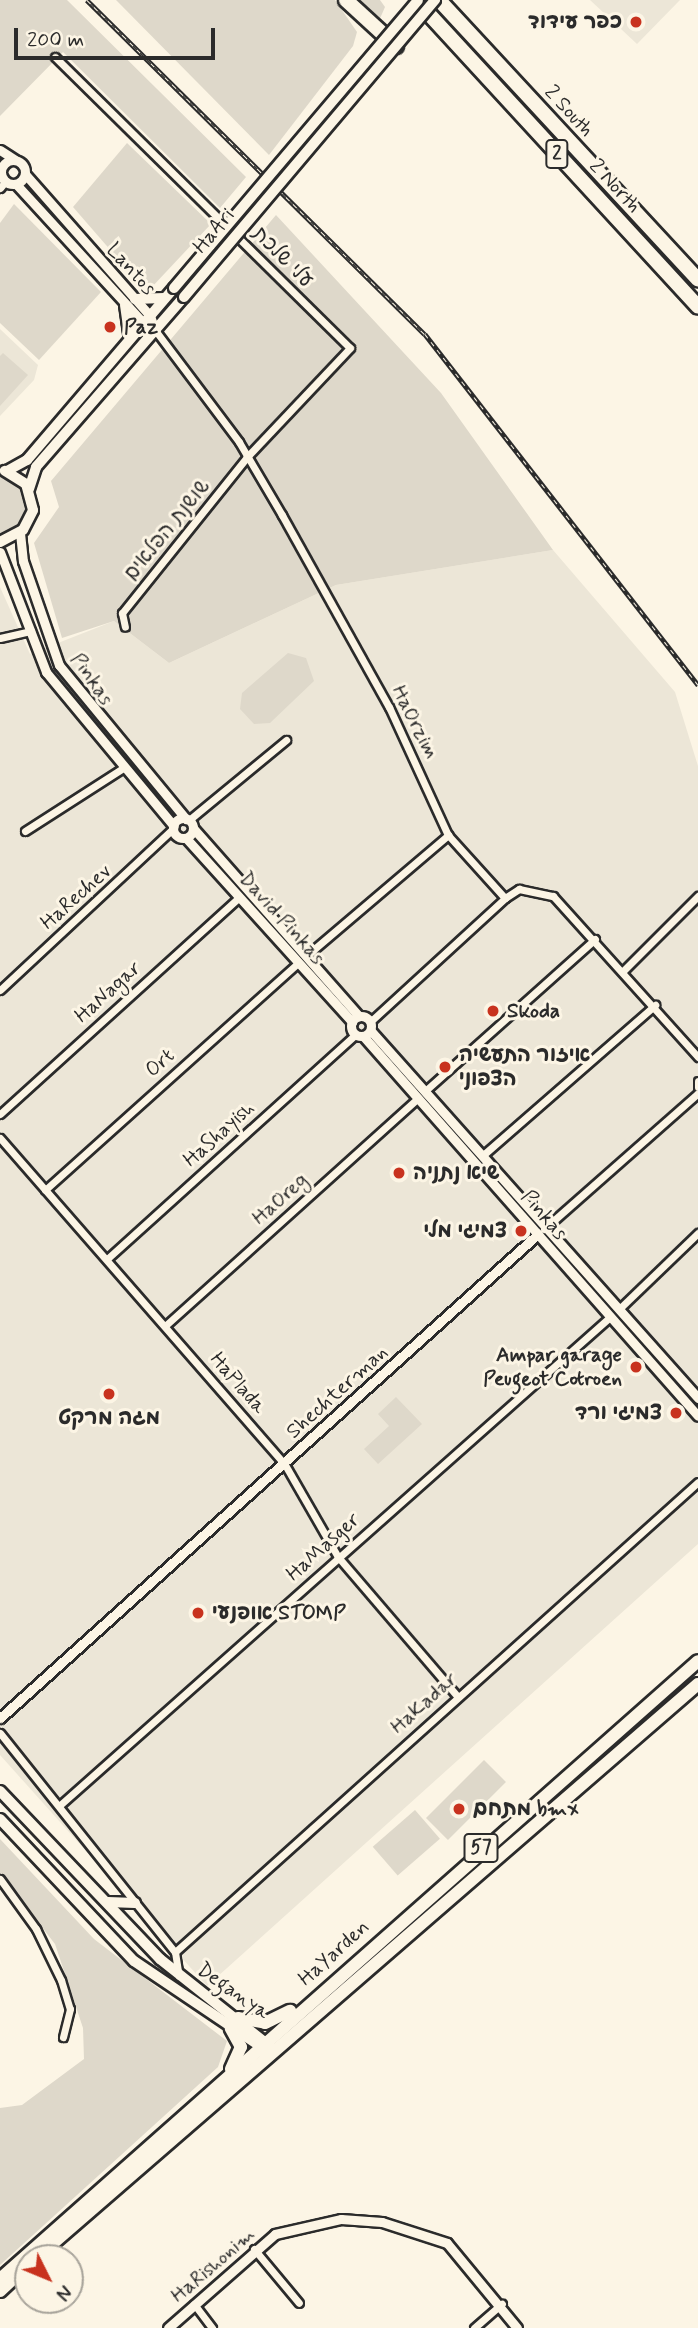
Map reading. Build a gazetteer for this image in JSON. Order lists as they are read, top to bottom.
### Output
{
  "streets": {
    "highway": [
      "2 South",
      "2",
      "2 North",
      "57",
      "HaYarden"
    ],
    "main road": ["HaAri", "Deganya"],
    "street": [
      "עלי שלכת",
      "Lantos",
      "שושנת הפלאים",
      "Pinkas",
      "HaOrzim",
      "HaRechev",
      "David Pinkas",
      "HaNagar",
      "Ort",
      "HaShayish",
      "HaOreg",
      "HaPlada",
      "Shechterman",
      "HaMasger",
      "HaKadar",
      "HaRishonim"
    ]
  },
  "crossings": [
    ["2 South", "HaAri"],
    ["2 North", "HaAri"],
    ["HaAri", "Lantos"],
    ["HaAri", "HaOrzim"],
    ["עלי שלכת", "שושנת הפלאים"],
    ["עלי שלכת", "HaOrzim"],
    ["Lantos", "HaOrzim"],
    ["שושנת הפלאים", "HaOrzim"],
    ["Pinkas", "David Pinkas"],
    ["Pinkas", "Ort"],
    ["Pinkas", "HaShayish"],
    ["Pinkas", "HaOreg"],
    ["Pinkas", "Shechterman"],
    ["Pinkas", "HaMasger"],
    ["HaOrzim", "Ort"],
    ["HaOrzim", "HaShayish"],
    ["HaRechev", "David Pinkas"],
    ["David Pinkas", "HaNagar"],
    ["David Pinkas", "Ort"],
    ["Ort", "HaPlada"],
    ["HaShayish", "HaPlada"],
    ["HaOreg", "HaPlada"],
    ["HaPlada", "Shechterman"],
    ["HaPlada", "HaMasger"],
    ["HaPlada", "HaKadar"],
    ["HaYarden", "Deganya"]
  ],
  "places": [
    "כפר עידוד",
    "Paz",
    "Skoda",
    "איזור התעשיה הצפוני",
    "שיא נתניה",
    "צמיגי מלי",
    "Ampar garage Peugeot Cotroen",
    "מגה מרקט",
    "צמיגי ורד",
    "אופנעי STOMP",
    "מתחם bmx"
  ],
  "scale_bar": "200 m",
  "north": "bottom right"
}
